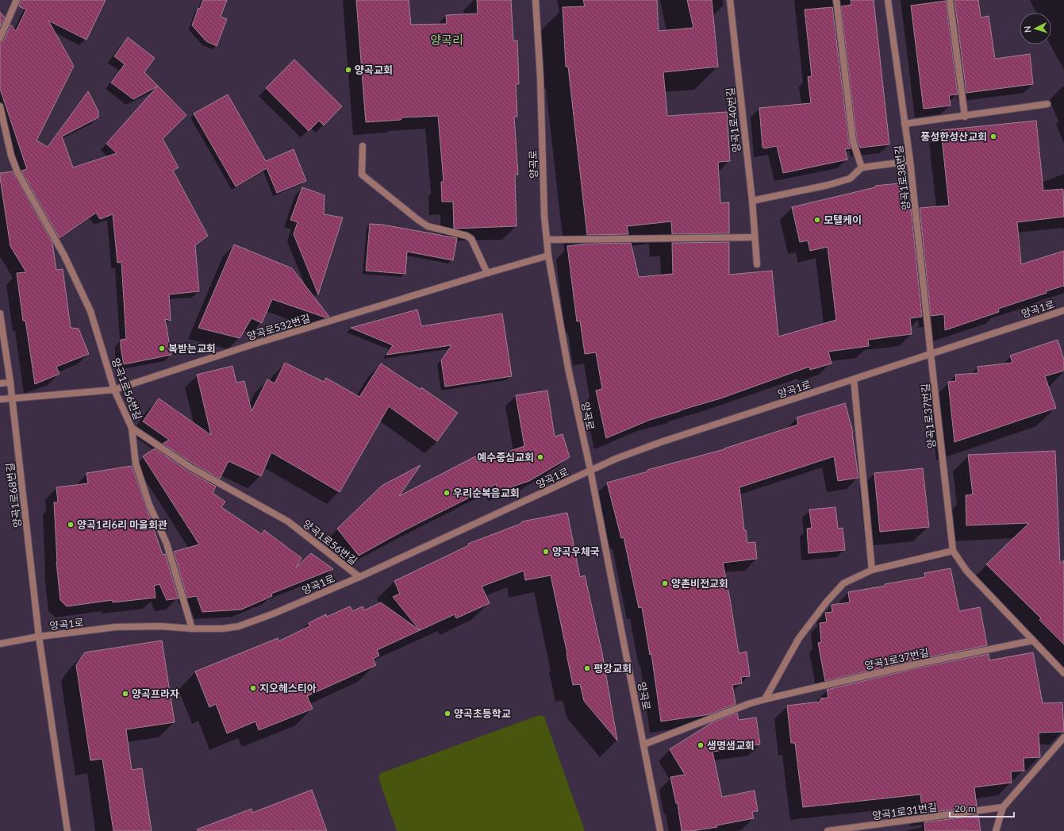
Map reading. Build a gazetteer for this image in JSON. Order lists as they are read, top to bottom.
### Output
{
  "streets": {
    "street": [
      "양곡1로40번길",
      "양곡로",
      "양곡1로38번길",
      "양곡1로",
      "양곡로532번길",
      "양곡1로56번길",
      "양곡1로37번길",
      "양곡1로68번길",
      "양곡1로31번길"
    ]
  },
  "crossings": [
    ["양곡로", "양곡1로"],
    ["양곡로", "양곡로532번길"],
    ["양곡로", "양곡1로37번길"],
    ["양곡1로38번길", "양곡1로"],
    ["양곡1로38번길", "양곡1로37번길"],
    ["양곡1로", "양곡1로56번길"],
    ["양곡1로", "양곡1로37번길"],
    ["양곡1로", "양곡1로68번길"],
    ["양곡로532번길", "양곡1로56번길"],
    ["양곡로532번길", "양곡1로68번길"]
  ],
  "districts": ["양곡리"],
  "places": [
    "양곡교회",
    "풍성한성산교회",
    "모텔케이",
    "복받는교회",
    "예수중심교회",
    "우리순복음교회",
    "양곡1리6리 마을회관",
    "양곡우체국",
    "양촌비전교회",
    "평강교회",
    "지오헤스티아",
    "양곡프라자",
    "양곡초등학교",
    "생명샘교회"
  ],
  "scale_bar": "20 m",
  "north": "left"
}
